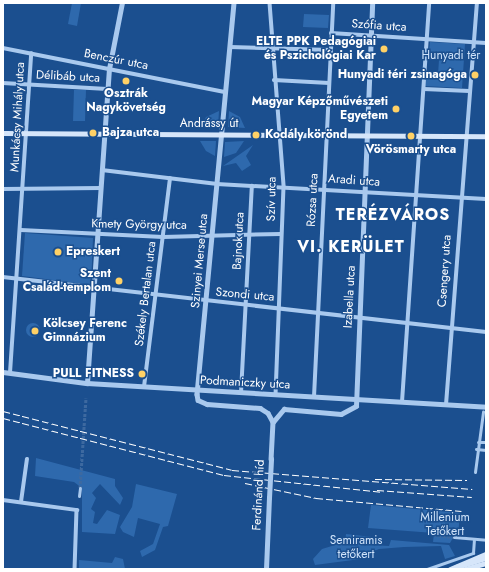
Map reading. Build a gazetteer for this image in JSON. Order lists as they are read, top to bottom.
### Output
{
  "streets": {
    "main road": ["Andrássy út"],
    "street": [
      "Szófia utca",
      "Benczúr utca",
      "Délibáb utca",
      "Munkácsy Mihály utca",
      "Aradi utca",
      "Szív utca",
      "Rózsa utca",
      "Kmety György utca",
      "Bajnok utca",
      "Szinyei Merse utca",
      "Csengery utca",
      "Székely Bertalan utca",
      "Szondi utca",
      "Izabella utca",
      "Podmaniczky utca",
      "Ferdinánd híd"
    ]
  },
  "crossings": [
    ["Szófia utca", "Rózsa utca"],
    ["Szófia utca", "Izabella utca"],
    ["Benczúr utca", "Munkácsy Mihály utca"],
    ["Benczúr utca", "Szinyei Merse utca"],
    ["Délibáb utca", "Munkácsy Mihály utca"],
    ["Munkácsy Mihály utca", "Andrássy út"],
    ["Munkácsy Mihály utca", "Kmety György utca"],
    ["Munkácsy Mihály utca", "Szondi utca"],
    ["Munkácsy Mihály utca", "Podmaniczky utca"],
    ["Andrássy út", "Szív utca"],
    ["Andrássy út", "Rózsa utca"],
    ["Andrássy út", "Szinyei Merse utca"],
    ["Andrássy út", "Csengery utca"],
    ["Andrássy út", "Izabella utca"],
    ["Aradi utca", "Szív utca"],
    ["Aradi utca", "Rózsa utca"],
    ["Aradi utca", "Bajnok utca"],
    ["Aradi utca", "Szinyei Merse utca"],
    ["Aradi utca", "Csengery utca"],
    ["Aradi utca", "Székely Bertalan utca"],
    ["Aradi utca", "Izabella utca"],
    ["Szív utca", "Kmety György utca"],
    ["Szív utca", "Szondi utca"],
    ["Szív utca", "Podmaniczky utca"],
    ["Rózsa utca", "Szondi utca"],
    ["Rózsa utca", "Podmaniczky utca"],
    ["Kmety György utca", "Bajnok utca"],
    ["Kmety György utca", "Szinyei Merse utca"],
    ["Kmety György utca", "Székely Bertalan utca"],
    ["Bajnok utca", "Szondi utca"],
    ["Bajnok utca", "Podmaniczky utca"],
    ["Szinyei Merse utca", "Szondi utca"],
    ["Szinyei Merse utca", "Podmaniczky utca"],
    ["Csengery utca", "Szondi utca"],
    ["Csengery utca", "Podmaniczky utca"],
    ["Székely Bertalan utca", "Szondi utca"],
    ["Székely Bertalan utca", "Podmaniczky utca"],
    ["Szondi utca", "Izabella utca"],
    ["Izabella utca", "Podmaniczky utca"]
  ],
  "districts": ["TERÉZVÁROS", "VI. KERÜLET"],
  "parks": ["Hunyadi tér", "Millenium Tetőkert", "Semiramis tetőkert"],
  "places": [
    "ELTE PPK Pedagógiai és Pszichológiai Kar",
    "Hunyadi téri zsinagóga",
    "Osztrák Nagykövetség",
    "Magyar Képzőművészeti Egyetem",
    "Bajza utca",
    "Kodály körönd",
    "Vörösmarty utca",
    "Epreskert",
    "Szent Család-templom",
    "Kölcsey Ferenc Gimnázium",
    "PULL FITNESS"
  ]
}
